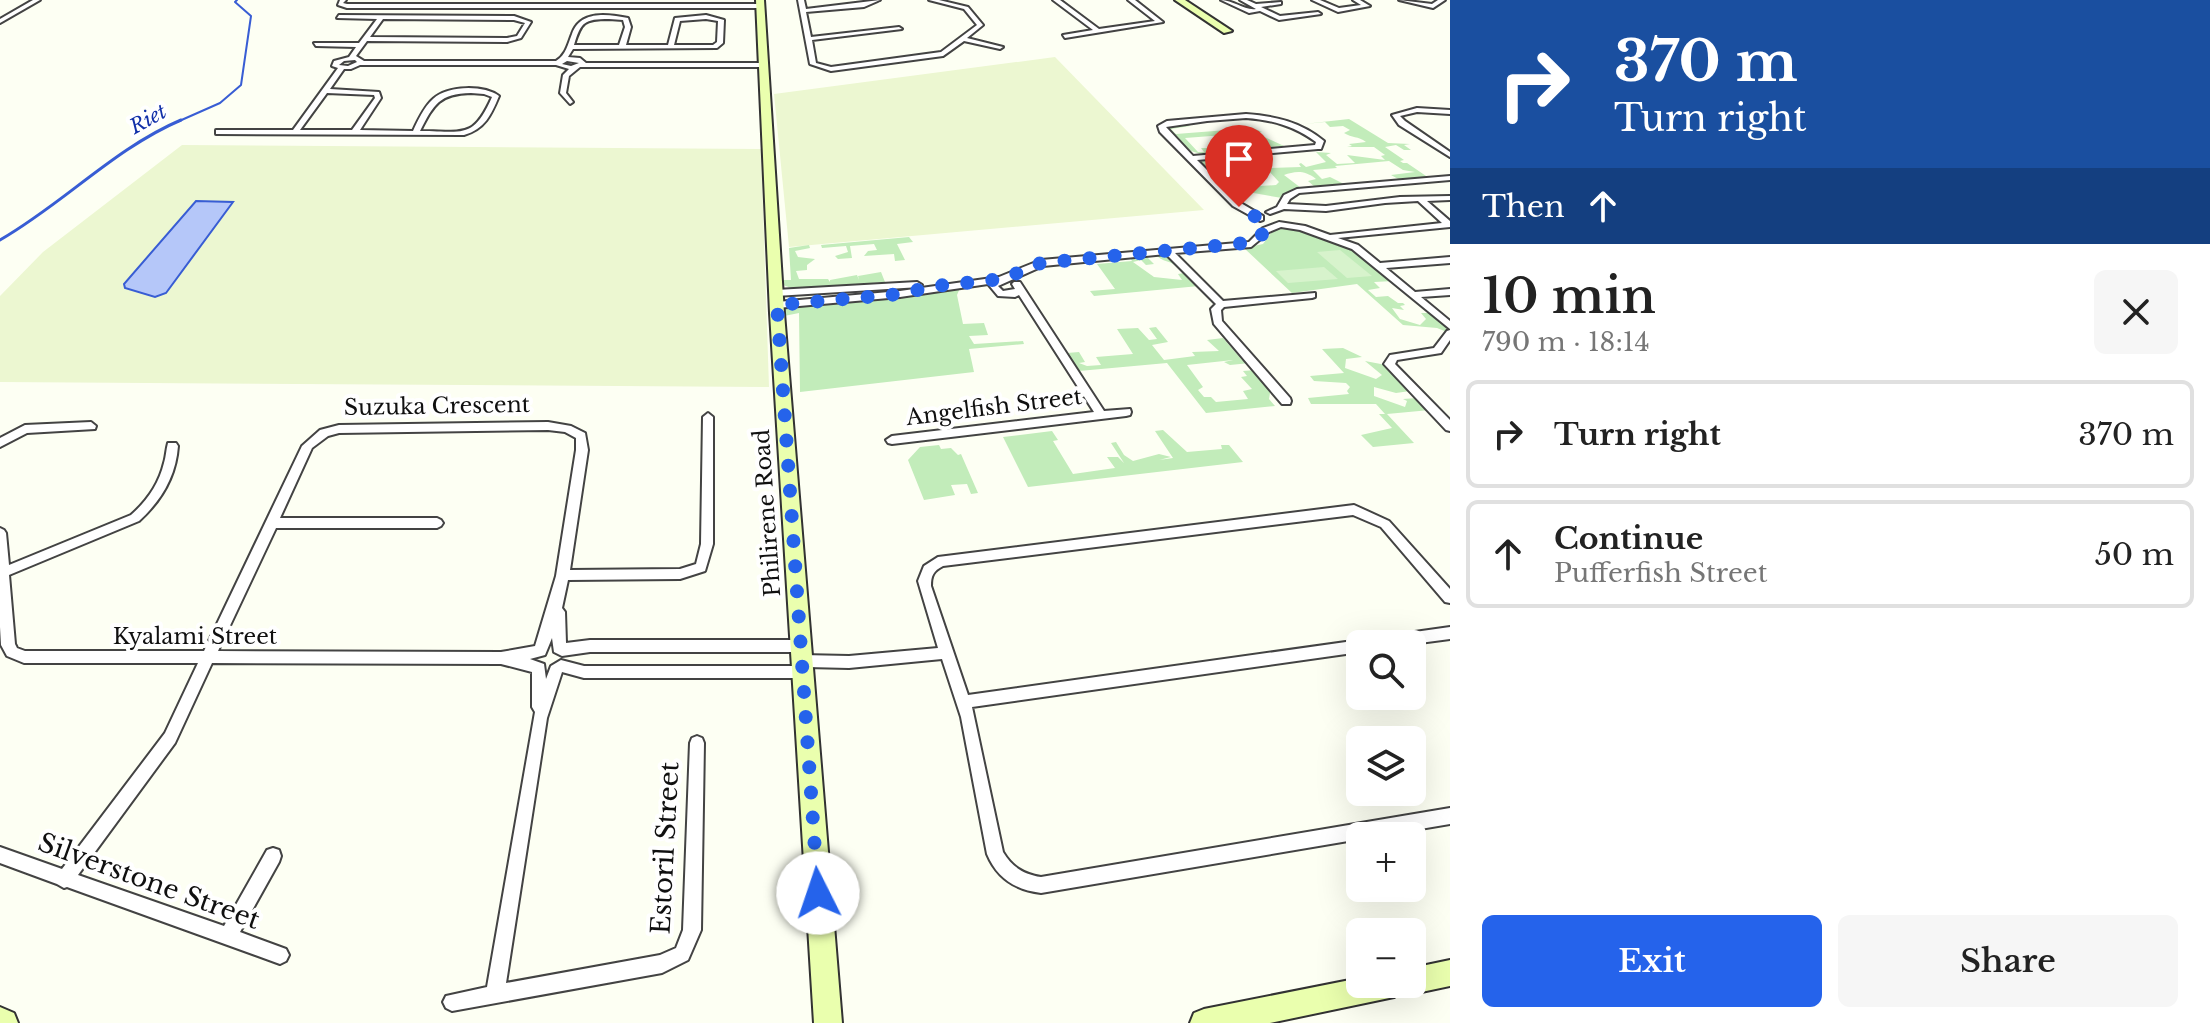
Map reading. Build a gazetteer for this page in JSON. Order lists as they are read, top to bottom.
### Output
{
  "streets": {
    "street": [
      "Suzuka Crescent",
      "Angelfish Street",
      "Philirene Road",
      "Kyalami Street",
      "Estoril Street",
      "Silverstone Street"
    ]
  },
  "crossings": [
    ["Suzuka Crescent", "Kyalami Street"],
    ["Suzuka Crescent", "Silverstone Street"]
  ],
  "water": ["Riet"],
  "page": {
    "turn": ["370 m", "Turn right"],
    "then": "Then",
    "heading": ["10 min", "790 m · 18:14"],
    "list": [
      {
        "name": "Turn right",
        "value": "370 m"
      },
      {
        "name": "Continue",
        "note": "Pufferfish Street",
        "value": "50 m"
      }
    ],
    "map_buttons": ["+", "−"],
    "buttons": ["Exit", "Share"]
  }
}
